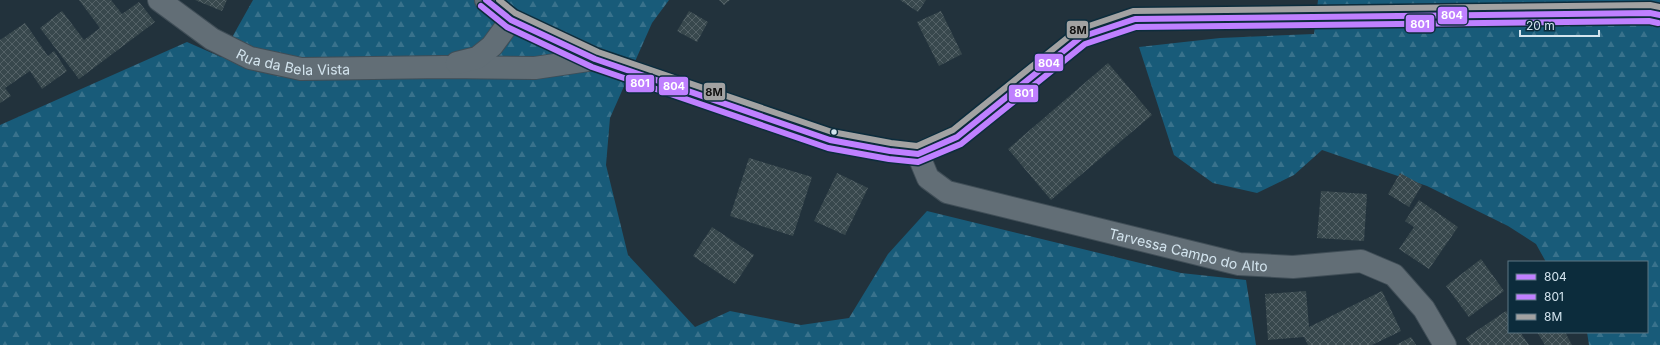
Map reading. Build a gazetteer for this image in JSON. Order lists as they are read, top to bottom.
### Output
{
  "streets": {
    "street": ["Rua da Bela Vista", "Tarvessa Campo do Alto"]
  },
  "lines": ["transit line 804", "transit line 8M", "transit line 801"],
  "legend": ["804", "801", "8M"],
  "scale_bar": "20 m"
}
